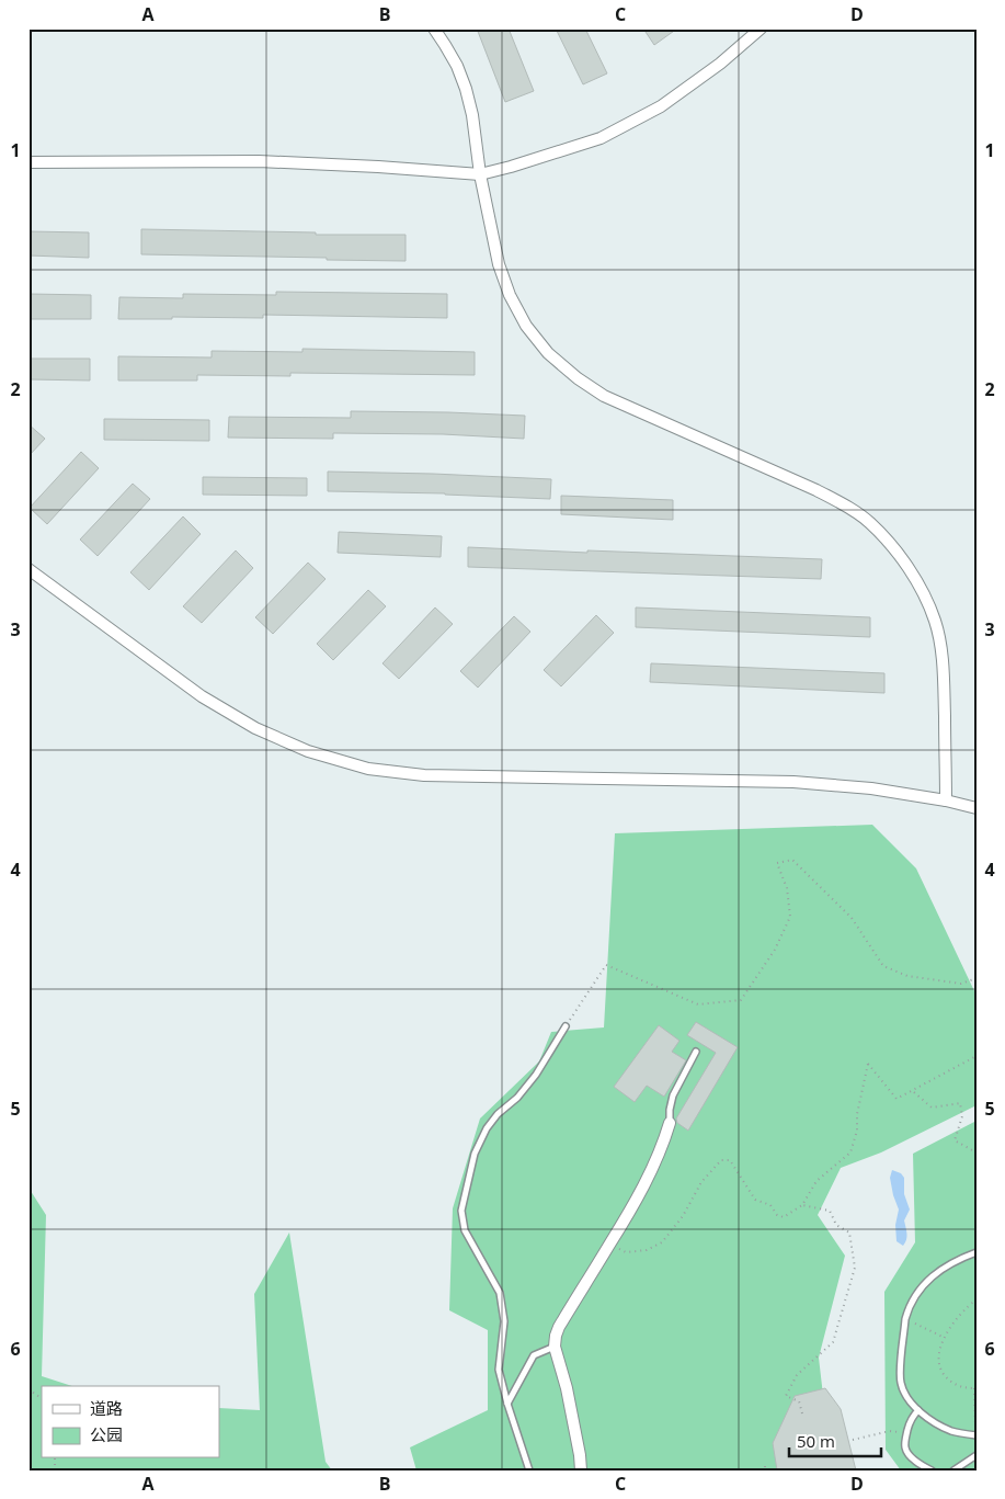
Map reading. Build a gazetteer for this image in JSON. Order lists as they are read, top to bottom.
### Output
{
  "legend": ["道路", "公园"],
  "scale_bar": "50 m",
  "grid": {
    "columns": [
      "A",
      "B",
      "C",
      "D"
    ],
    "rows": [
      "1",
      "2",
      "3",
      "4",
      "5",
      "6"
    ]
  }
}
